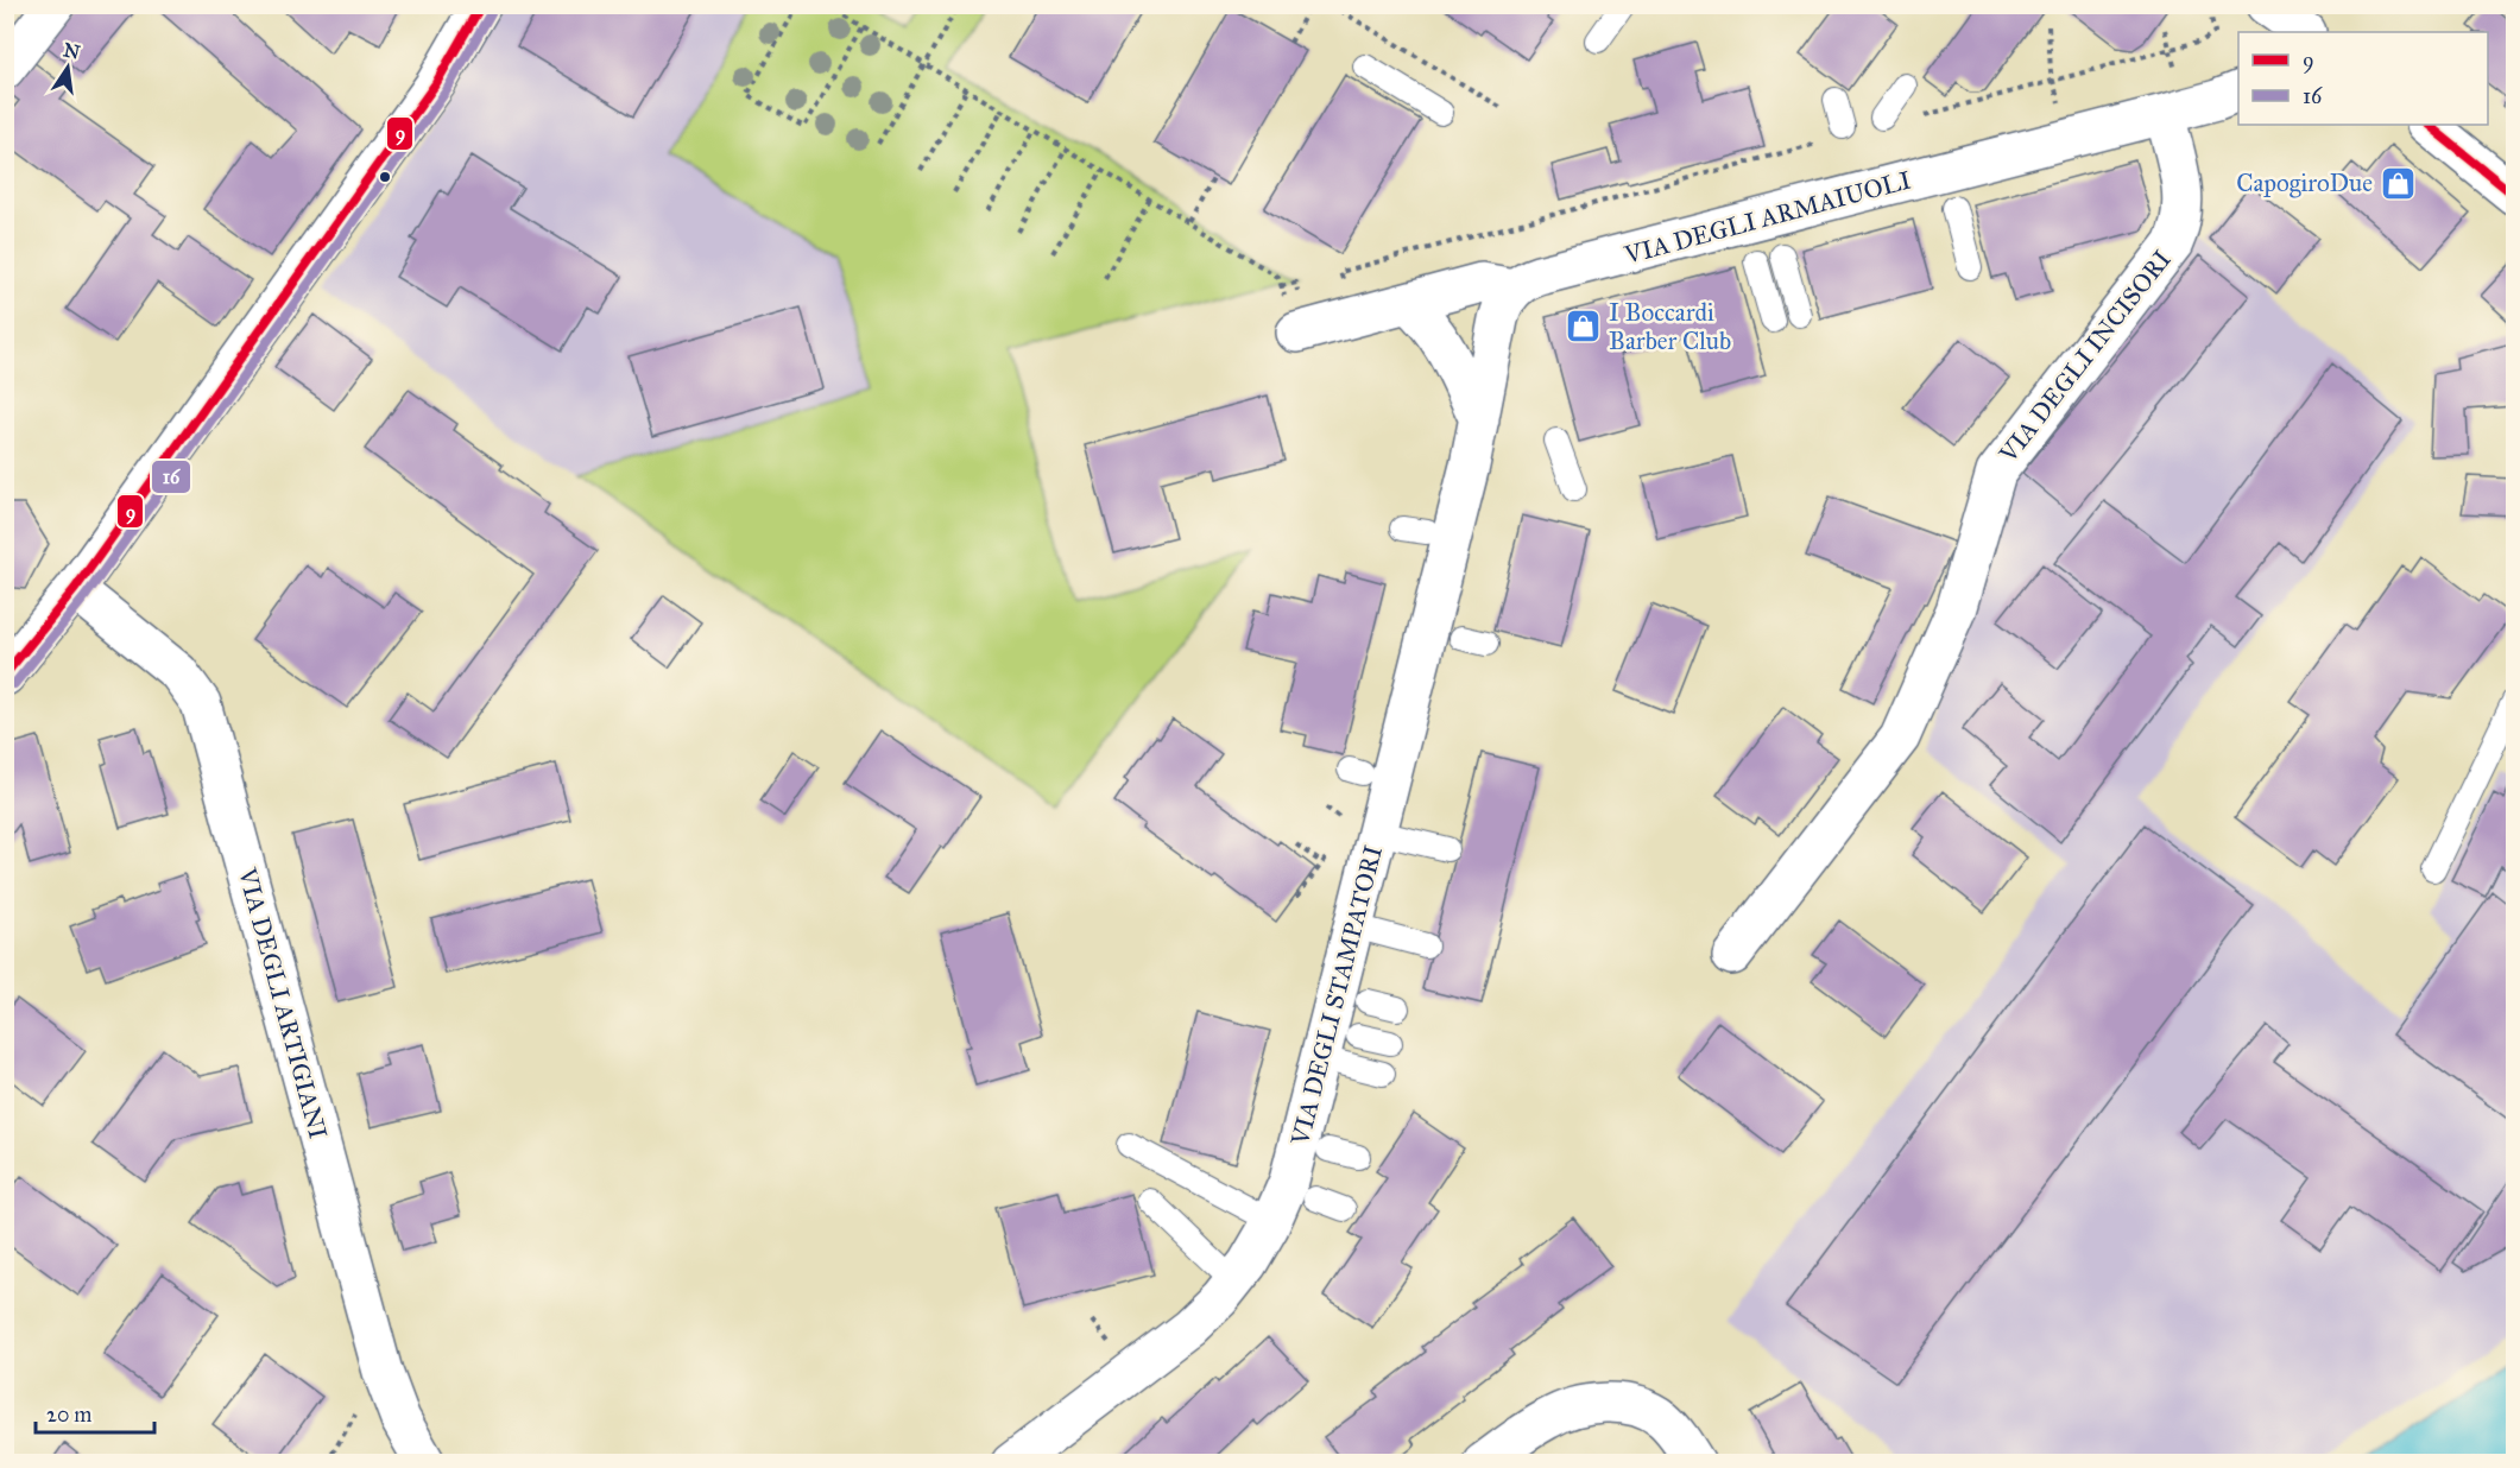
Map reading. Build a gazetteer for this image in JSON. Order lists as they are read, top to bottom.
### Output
{
  "streets": {
    "street": [
      "VIA DEGLI ARMAIUOLI",
      "VIA DEGLI INCISORI",
      "VIA DEGLI STAMPATORI",
      "VIA DEGLI ARTIGIANI"
    ]
  },
  "crossings": [
    ["VIA DEGLI ARMAIUOLI", "VIA DEGLI INCISORI"],
    ["VIA DEGLI ARMAIUOLI", "VIA DEGLI STAMPATORI"]
  ],
  "places": {
    "shop": ["CapogiroDue", "I Boccardi Barber Club"]
  },
  "lines": ["transit line 9", "transit line 16"],
  "legend": ["9", "16"],
  "scale_bar": "20 m",
  "north": "top"
}
